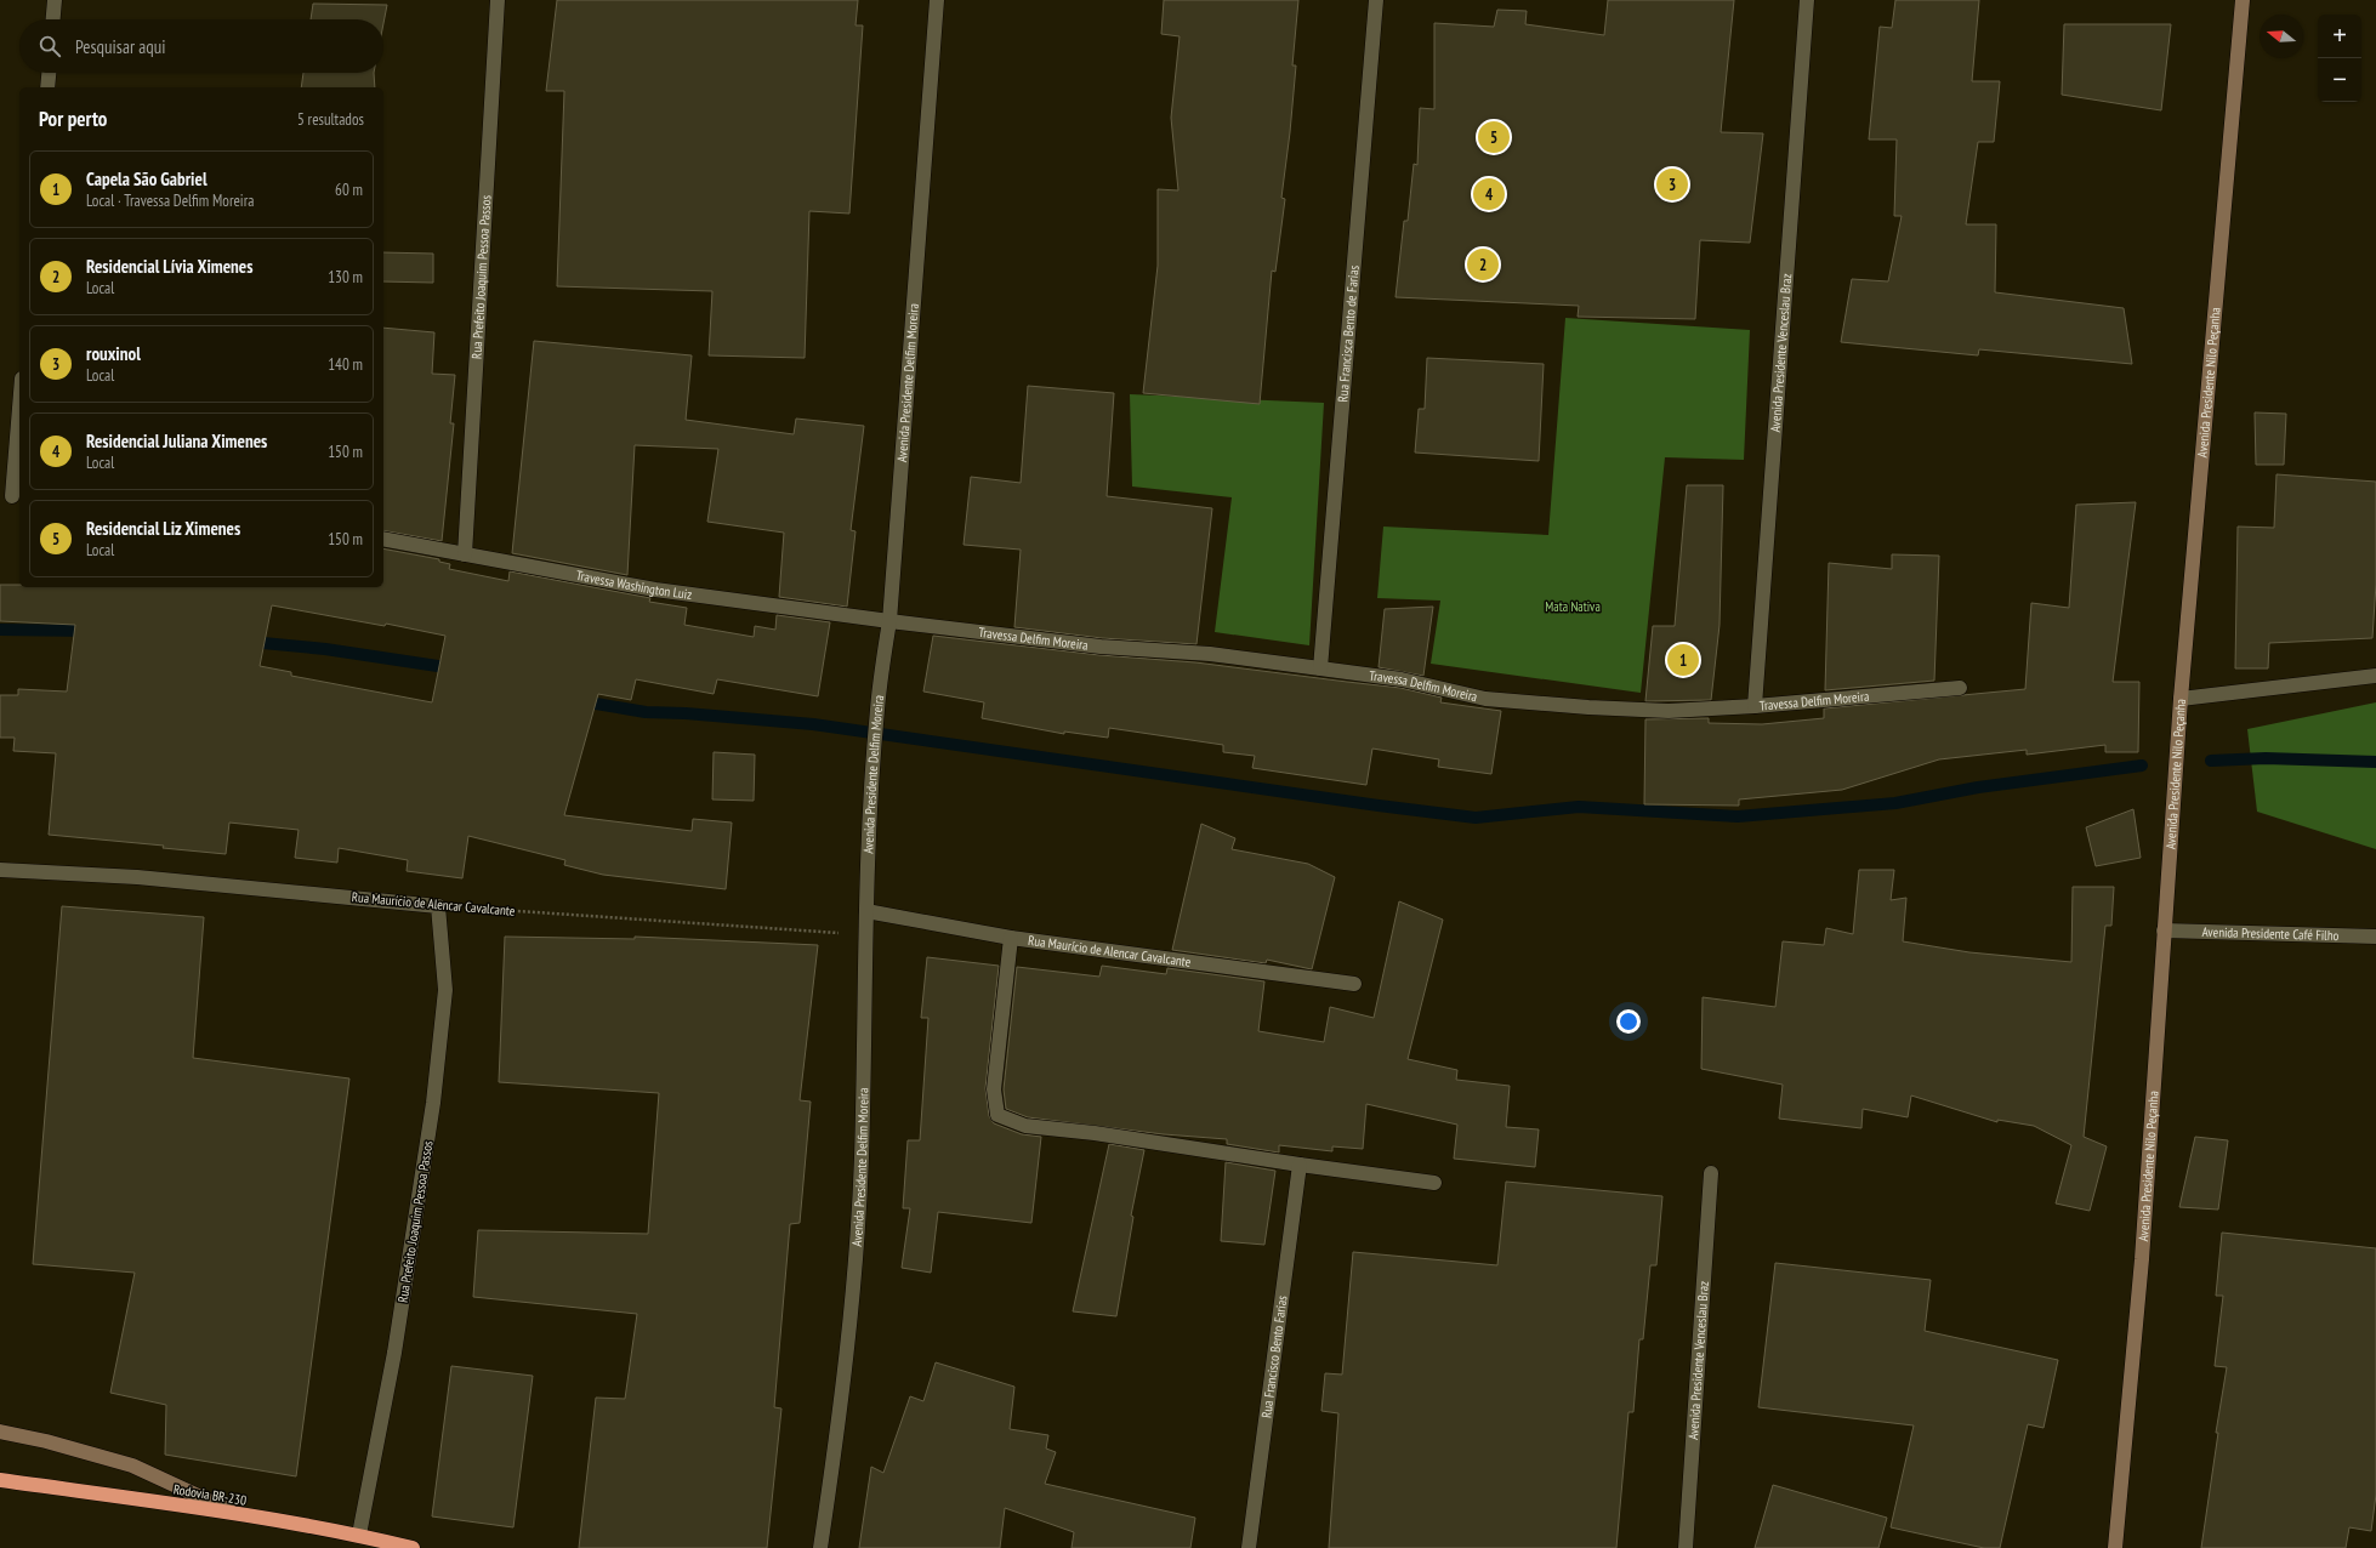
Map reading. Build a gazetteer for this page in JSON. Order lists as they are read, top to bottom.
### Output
{
  "streets": {
    "highway": ["Rodovia BR-230"],
    "main road": ["Avenida Presidente Nilo Peçanha"],
    "street": [
      "Rua Prefeito Joaquim Pessoa Passos",
      "Rua Francisca Bento de Farias",
      "Avenida Presidente Venceslau Braz",
      "Avenida Presidente Delfim Moreira",
      "Travessa Washington Luiz",
      "Travessa Delfim Moreira",
      "Rua Maurício de Alencar Cavalcante",
      "Avenida Presidente Café Filho",
      "Rua Francisco Bento Farias"
    ]
  },
  "crossings": [
    ["Rua Prefeito Joaquim Pessoa Passos", "Travessa Washington Luiz"],
    ["Rua Prefeito Joaquim Pessoa Passos", "Rua Maurício de Alencar Cavalcante"],
    ["Rua Prefeito Joaquim Pessoa Passos", "Rodovia BR-230"],
    ["Rua Francisca Bento de Farias", "Travessa Delfim Moreira"],
    ["Avenida Presidente Venceslau Braz", "Travessa Delfim Moreira"],
    ["Avenida Presidente Delfim Moreira", "Travessa Washington Luiz"],
    ["Avenida Presidente Delfim Moreira", "Travessa Delfim Moreira"],
    ["Avenida Presidente Delfim Moreira", "Rua Maurício de Alencar Cavalcante"],
    ["Avenida Presidente Nilo Peçanha", "Avenida Presidente Café Filho"],
    ["Travessa Washington Luiz", "Travessa Delfim Moreira"]
  ],
  "parks": ["Mata Nativa"],
  "north": "left",
  "page": {
    "map_buttons": ["+", "−"],
    "search": "Pesquisar aqui",
    "heading": ["Por perto", "5 resultados"],
    "pins": [
      "5",
      "3",
      "4",
      "2",
      "1"
    ],
    "list": [
      {
        "mark": "1",
        "name": "Capela São Gabriel",
        "note": "Local · Travessa Delfim Moreira",
        "value": "60 m"
      },
      {
        "mark": "2",
        "name": "Residencial Lívia Ximenes",
        "note": "Local",
        "value": "130 m"
      },
      {
        "mark": "3",
        "name": "rouxinol",
        "note": "Local",
        "value": "140 m"
      },
      {
        "mark": "4",
        "name": "Residencial Juliana Ximenes",
        "note": "Local",
        "value": "150 m"
      },
      {
        "mark": "5",
        "name": "Residencial Liz Ximenes",
        "note": "Local",
        "value": "150 m"
      }
    ]
  }
}
